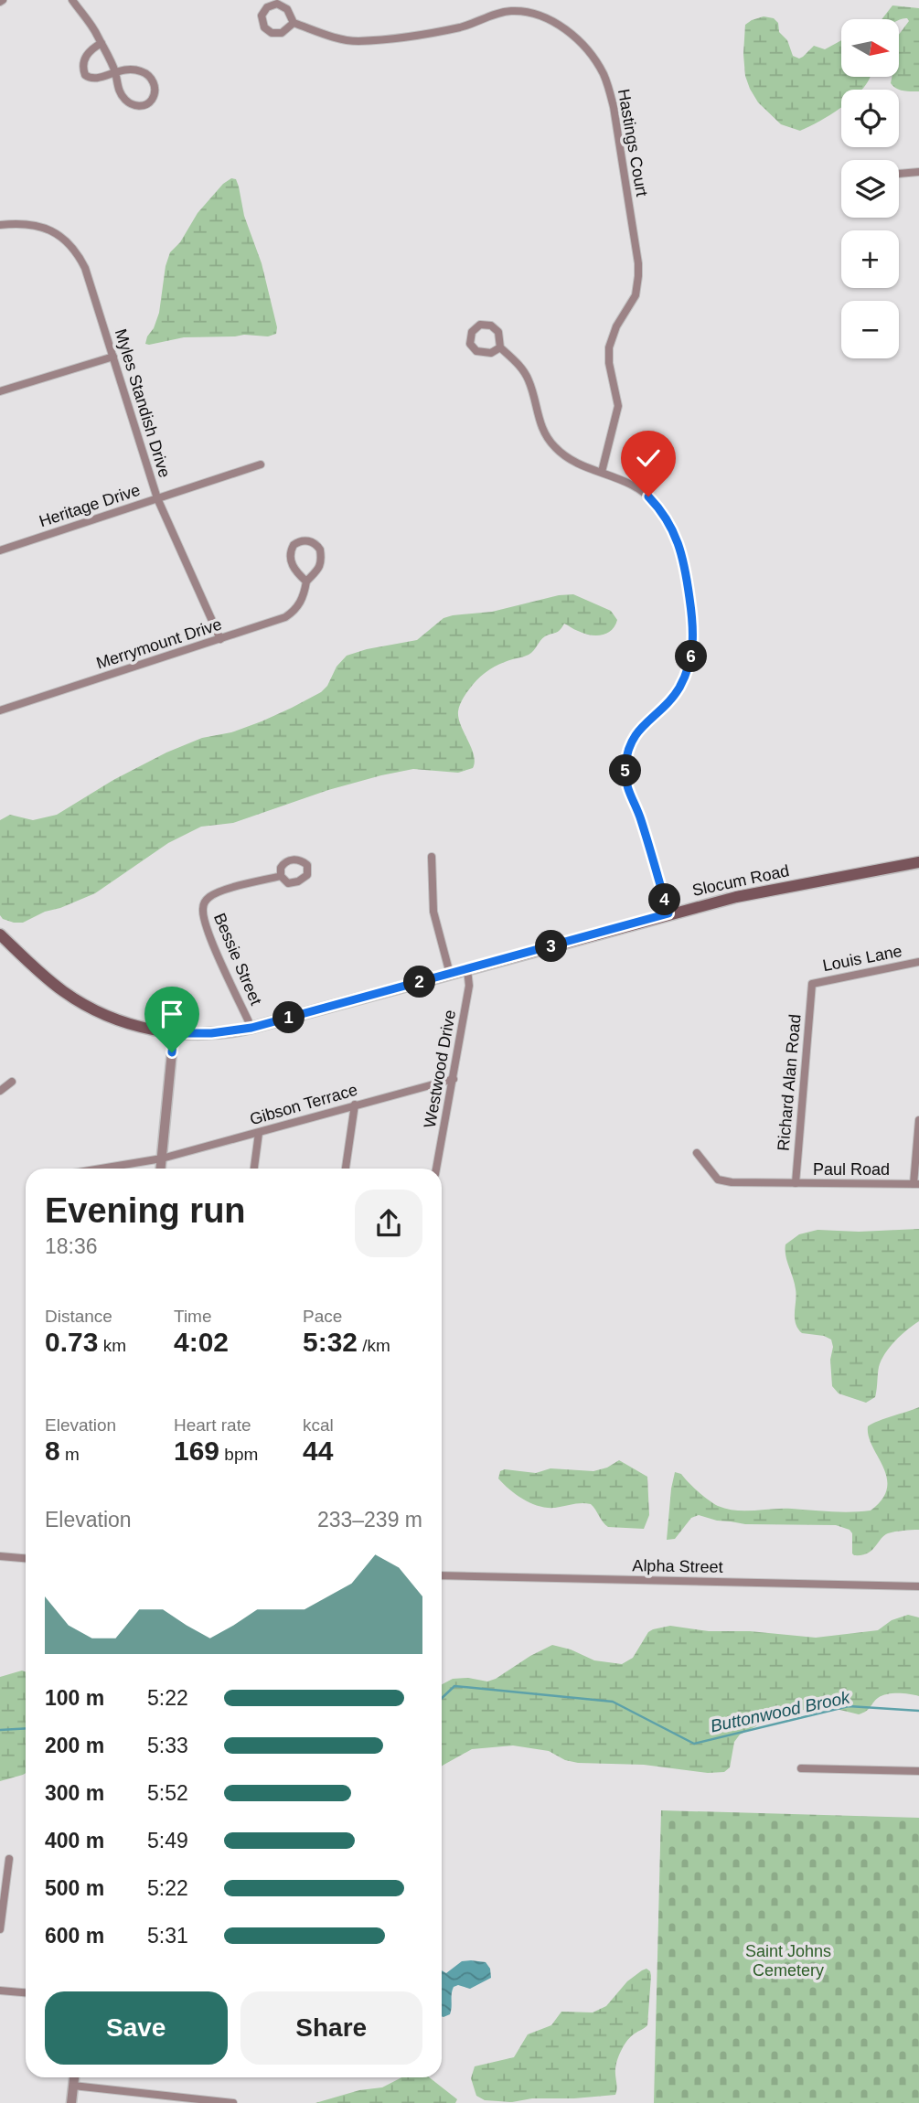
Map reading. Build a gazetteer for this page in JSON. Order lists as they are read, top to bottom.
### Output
{
  "streets": {
    "main road": ["Slocum Road"],
    "street": [
      "Hastings Court",
      "Myles Standish Drive",
      "Heritage Drive",
      "Merrymount Drive",
      "Louis Lane",
      "Bessie Street",
      "Westwood Drive",
      "Richard Alan Road",
      "Gibson Terrace",
      "Paul Road",
      "Alpha Street"
    ]
  },
  "crossings": [
    ["Myles Standish Drive", "Heritage Drive"],
    ["Myles Standish Drive", "Merrymount Drive"],
    ["Slocum Road", "Bessie Street"],
    ["Slocum Road", "Westwood Drive"],
    ["Louis Lane", "Richard Alan Road"],
    ["Westwood Drive", "Gibson Terrace"],
    ["Richard Alan Road", "Paul Road"]
  ],
  "water": ["Buttonwood Brook"],
  "parks": ["Saint Johns Cemetery"],
  "north": "right",
  "page": {
    "map_buttons": ["+", "−"],
    "pins": [
      "6",
      "5",
      "4",
      "3",
      "2",
      "1"
    ],
    "heading": ["Evening run", "18:36"],
    "stats": [
      ["Distance", "0.73 km"],
      ["Time", "4:02"],
      ["Pace", "5:32 /km"],
      ["Elevation", "8 m"],
      ["Heart rate", "169 bpm"],
      ["kcal", "44"]
    ],
    "chart": ["Elevation", "233–239 m"],
    "list": [
      {
        "name": "100 m",
        "note": "5:22"
      },
      {
        "name": "200 m",
        "note": "5:33"
      },
      {
        "name": "300 m",
        "note": "5:52"
      },
      {
        "name": "400 m",
        "note": "5:49"
      },
      {
        "name": "500 m",
        "note": "5:22"
      },
      {
        "name": "600 m",
        "note": "5:31"
      }
    ],
    "buttons": ["Save", "Share"]
  }
}
